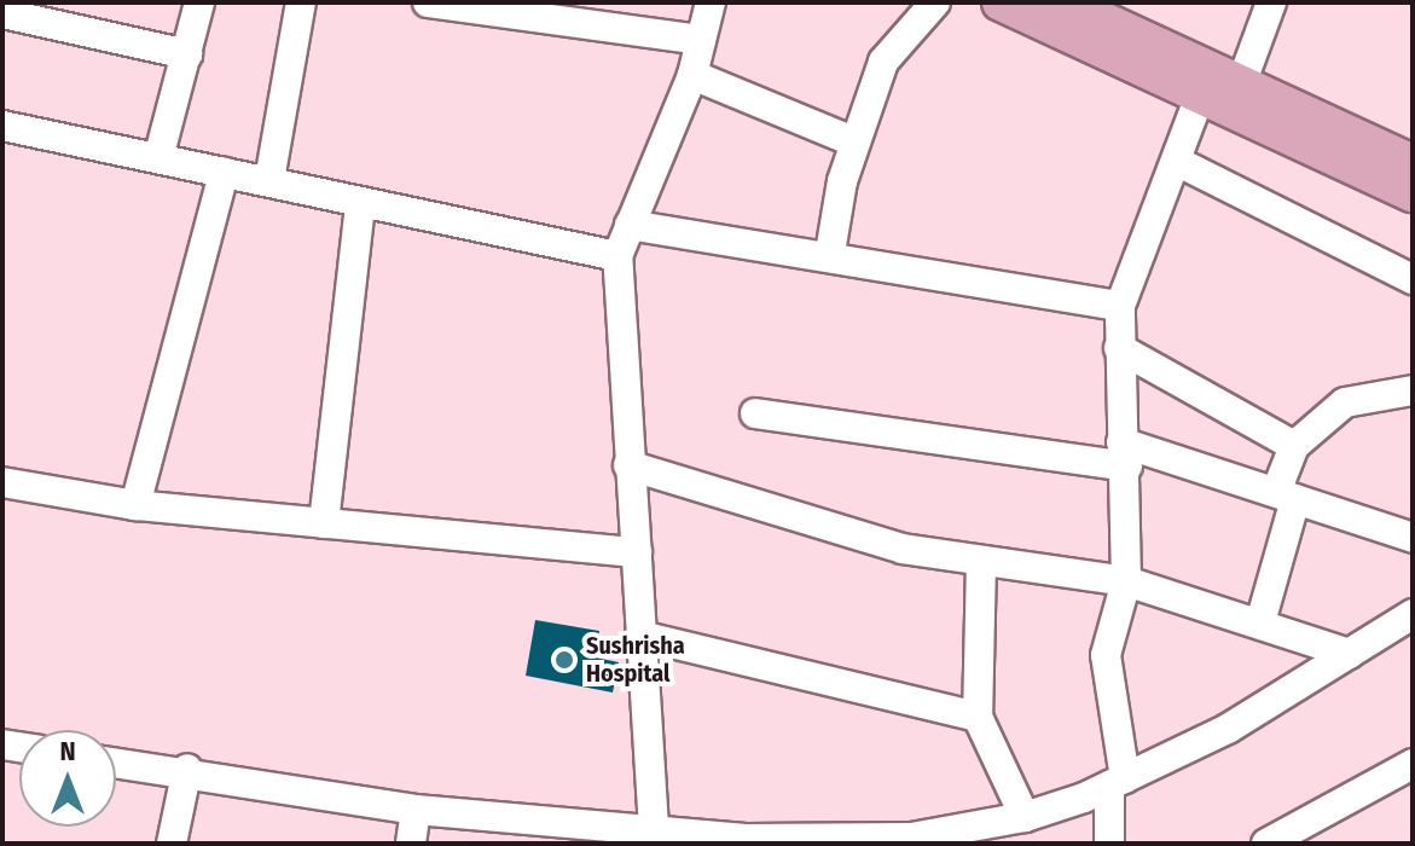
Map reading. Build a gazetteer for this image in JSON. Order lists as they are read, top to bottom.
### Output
{
  "places": ["Sushrisha Hospital"],
  "north": "top"
}
